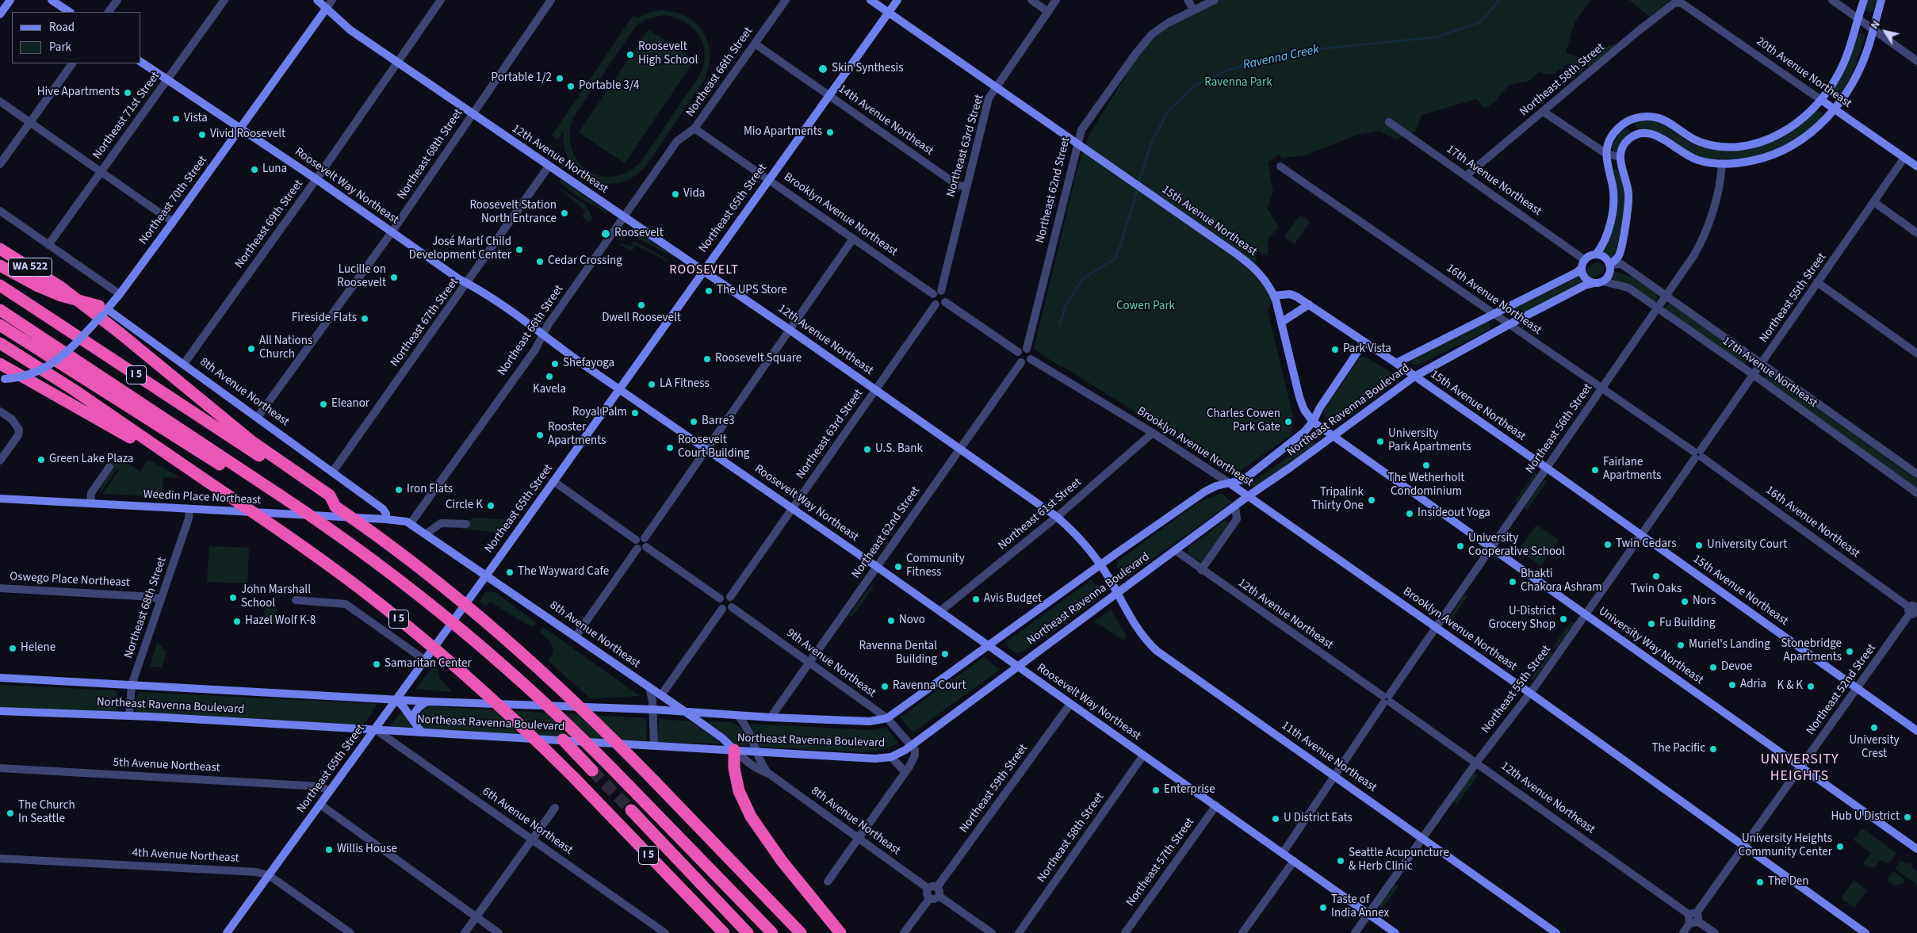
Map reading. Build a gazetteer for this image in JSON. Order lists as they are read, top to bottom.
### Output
{
  "streets": {
    "highway": ["WA 522", "I 5"],
    "main road": [
      "20th Avenue Northeast",
      "12th Avenue Northeast",
      "Roosevelt Way Northeast",
      "Northeast 70th Street",
      "Northeast 65th Street",
      "Brooklyn Avenue Northeast",
      "15th Avenue Northeast",
      "8th Avenue Northeast",
      "Northeast Ravenna Boulevard",
      "Weedin Place Northeast",
      "University Way Northeast",
      "11th Avenue Northeast"
    ],
    "street": [
      "Northeast 66th Street",
      "Northeast 58th Street",
      "Northeast 71st Street",
      "14th Avenue Northeast",
      "Northeast 63rd Street",
      "Northeast 68th Street",
      "17th Avenue Northeast",
      "Northeast 62nd Street",
      "Northeast 69th Street",
      "Northeast 55th Street",
      "16th Avenue Northeast",
      "Northeast 67th Street",
      "Northeast 56th Street",
      "Northeast 61st Street",
      "Oswego Place Northeast",
      "9th Avenue Northeast",
      "Northeast 52nd Street",
      "5th Avenue Northeast",
      "Northeast 59th Street",
      "6th Avenue Northeast",
      "4th Avenue Northeast",
      "Northeast 57th Street"
    ]
  },
  "crossings": [
    ["Northeast 66th Street", "14th Avenue Northeast"],
    ["Northeast 66th Street", "12th Avenue Northeast"],
    ["Northeast 66th Street", "Roosevelt Way Northeast"],
    ["Northeast 66th Street", "Brooklyn Avenue Northeast"],
    ["Northeast 66th Street", "8th Avenue Northeast"],
    ["Northeast 66th Street", "Weedin Place Northeast"],
    ["20th Avenue Northeast", "Northeast 58th Street"],
    ["20th Avenue Northeast", "Northeast 55th Street"],
    ["Northeast 58th Street", "17th Avenue Northeast"],
    ["Northeast 58th Street", "Roosevelt Way Northeast"],
    ["Northeast 71st Street", "Roosevelt Way Northeast"],
    ["14th Avenue Northeast", "Northeast 63rd Street"],
    ["14th Avenue Northeast", "Northeast 65th Street"],
    ["Northeast 63rd Street", "12th Avenue Northeast"],
    ["Northeast 63rd Street", "Roosevelt Way Northeast"],
    ["Northeast 63rd Street", "Brooklyn Avenue Northeast"],
    ["Northeast 63rd Street", "15th Avenue Northeast"],
    ["Northeast 63rd Street", "9th Avenue Northeast"],
    ["Northeast 68th Street", "12th Avenue Northeast"],
    ["Northeast 68th Street", "Roosevelt Way Northeast"],
    ["Northeast 68th Street", "8th Avenue Northeast"],
    ["Northeast 68th Street", "Northeast Ravenna Boulevard"],
    ["Northeast 68th Street", "Weedin Place Northeast"],
    ["Northeast 68th Street", "Oswego Place Northeast"],
    ["12th Avenue Northeast", "Northeast 62nd Street"],
    ["12th Avenue Northeast", "Northeast 70th Street"],
    ["12th Avenue Northeast", "Northeast 65th Street"],
    ["12th Avenue Northeast", "Northeast 69th Street"],
    ["12th Avenue Northeast", "Northeast 55th Street"],
    ["12th Avenue Northeast", "Northeast 67th Street"],
    ["12th Avenue Northeast", "Northeast Ravenna Boulevard"],
    ["12th Avenue Northeast", "Northeast 56th Street"],
    ["12th Avenue Northeast", "Northeast 61st Street"],
    ["12th Avenue Northeast", "Northeast 52nd Street"],
    ["12th Avenue Northeast", "11th Avenue Northeast"],
    ["17th Avenue Northeast", "Northeast 55th Street"],
    ["17th Avenue Northeast", "Northeast Ravenna Boulevard"],
    ["17th Avenue Northeast", "Northeast 56th Street"],
    ["Roosevelt Way Northeast", "Northeast 62nd Street"],
    ["Roosevelt Way Northeast", "Northeast 70th Street"],
    ["Roosevelt Way Northeast", "Northeast 65th Street"],
    ["Roosevelt Way Northeast", "Northeast 69th Street"],
    ["Roosevelt Way Northeast", "Northeast 55th Street"],
    ["Roosevelt Way Northeast", "Northeast 67th Street"],
    ["Roosevelt Way Northeast", "Northeast Ravenna Boulevard"],
    ["Roosevelt Way Northeast", "Northeast 56th Street"],
    ["Roosevelt Way Northeast", "Northeast 61st Street"],
    ["Roosevelt Way Northeast", "Northeast 59th Street"],
    ["Roosevelt Way Northeast", "Northeast 57th Street"],
    ["Northeast 62nd Street", "Brooklyn Avenue Northeast"],
    ["Northeast 62nd Street", "15th Avenue Northeast"],
    ["Northeast 62nd Street", "Northeast Ravenna Boulevard"],
    ["Northeast 62nd Street", "9th Avenue Northeast"],
    ["Northeast 70th Street", "WA 522"],
    ["Northeast 70th Street", "8th Avenue Northeast"],
    ["Northeast 65th Street", "Brooklyn Avenue Northeast"],
    ["Northeast 65th Street", "15th Avenue Northeast"],
    ["Northeast 65th Street", "8th Avenue Northeast"],
    ["Northeast 65th Street", "Northeast Ravenna Boulevard"],
    ["Northeast 65th Street", "5th Avenue Northeast"],
    ["Northeast 65th Street", "6th Avenue Northeast"],
    ["Northeast 65th Street", "4th Avenue Northeast"],
    ["Brooklyn Avenue Northeast", "Northeast 55th Street"],
    ["Brooklyn Avenue Northeast", "Northeast Ravenna Boulevard"],
    ["Brooklyn Avenue Northeast", "Northeast 56th Street"],
    ["Brooklyn Avenue Northeast", "Northeast 61st Street"],
    ["Brooklyn Avenue Northeast", "Northeast 52nd Street"],
    ["15th Avenue Northeast", "Northeast 55th Street"],
    ["15th Avenue Northeast", "Northeast Ravenna Boulevard"],
    ["15th Avenue Northeast", "Northeast 56th Street"],
    ["15th Avenue Northeast", "Northeast 52nd Street"],
    ["Northeast 69th Street", "8th Avenue Northeast"],
    ["WA 522", "8th Avenue Northeast"],
    ["Northeast 55th Street", "16th Avenue Northeast"],
    ["Northeast 55th Street", "University Way Northeast"],
    ["Northeast 55th Street", "11th Avenue Northeast"],
    ["16th Avenue Northeast", "Northeast Ravenna Boulevard"],
    ["16th Avenue Northeast", "Northeast 56th Street"],
    ["16th Avenue Northeast", "Northeast 52nd Street"],
    ["Northeast 67th Street", "8th Avenue Northeast"],
    ["8th Avenue Northeast", "Northeast Ravenna Boulevard"],
    ["8th Avenue Northeast", "Weedin Place Northeast"],
    ["8th Avenue Northeast", "Northeast 59th Street"],
    ["Northeast Ravenna Boulevard", "University Way Northeast"],
    ["Northeast Ravenna Boulevard", "9th Avenue Northeast"],
    ["Northeast Ravenna Boulevard", "11th Avenue Northeast"],
    ["Northeast Ravenna Boulevard", "6th Avenue Northeast"],
    ["Northeast 56th Street", "University Way Northeast"],
    ["Northeast 56th Street", "11th Avenue Northeast"],
    ["University Way Northeast", "Northeast 52nd Street"]
  ],
  "districts": ["ROOSEVELT", "UNIVERSITY HEIGHTS"],
  "water": ["Ravenna Creek"],
  "parks": ["Ravenna Park", "Cowen Park"],
  "places": [
    "Roosevelt High School",
    "Skin Synthesis",
    "Portable 1/2",
    "Portable 3/4",
    "Hive Apartments",
    "Vista",
    "Mio Apartments",
    "Vivid Roosevelt",
    "Luna",
    "Vida",
    "Roosevelt Station North Entrance",
    "Roosevelt",
    "José Martí Child Development Center",
    "Cedar Crossing",
    "Lucille on Roosevelt",
    "The UPS Store",
    "Dwell Roosevelt",
    "Fireside Flats",
    "All Nations Church",
    "Park Vista",
    "Roosevelt Square",
    "Shefayoga",
    "Kavela",
    "LA Fitness",
    "Eleanor",
    "Royal Palm",
    "Barre3",
    "Charles Cowen Park Gate",
    "Rooster Apartments",
    "University Park Apartments",
    "Roosevelt Court Building",
    "U.S. Bank",
    "Green Lake Plaza",
    "The Wetherholt Condominium",
    "Fairlane Apartments",
    "Iron Flats",
    "Tripalink Thirty One",
    "Circle K",
    "Insideout Yoga",
    "Twin Cedars",
    "University Court",
    "University Cooperative School",
    "Community Fitness",
    "The Wayward Cafe",
    "Twin Oaks",
    "Bhakti Chakora Ashram",
    "John Marshall School",
    "Avis Budget",
    "Nors",
    "U-District Grocery Shop",
    "Novo",
    "Hazel Wolf K-8",
    "Fu Building",
    "Muriel's Landing",
    "Helene",
    "Stonebridge Apartments",
    "Ravenna Dental Building",
    "Samaritan Center",
    "Devoe",
    "Adria",
    "Ravenna Court",
    "K & K",
    "University Crest",
    "The Pacific",
    "Enterprise",
    "The Church In Seattle",
    "Hub U District",
    "U District Eats",
    "University Heights Community Center",
    "Willis House",
    "Seattle Acupuncture & Herb Clinic",
    "The Den",
    "Taste of India Annex"
  ],
  "legend": ["Road", "Park"],
  "north": "top left"
}
